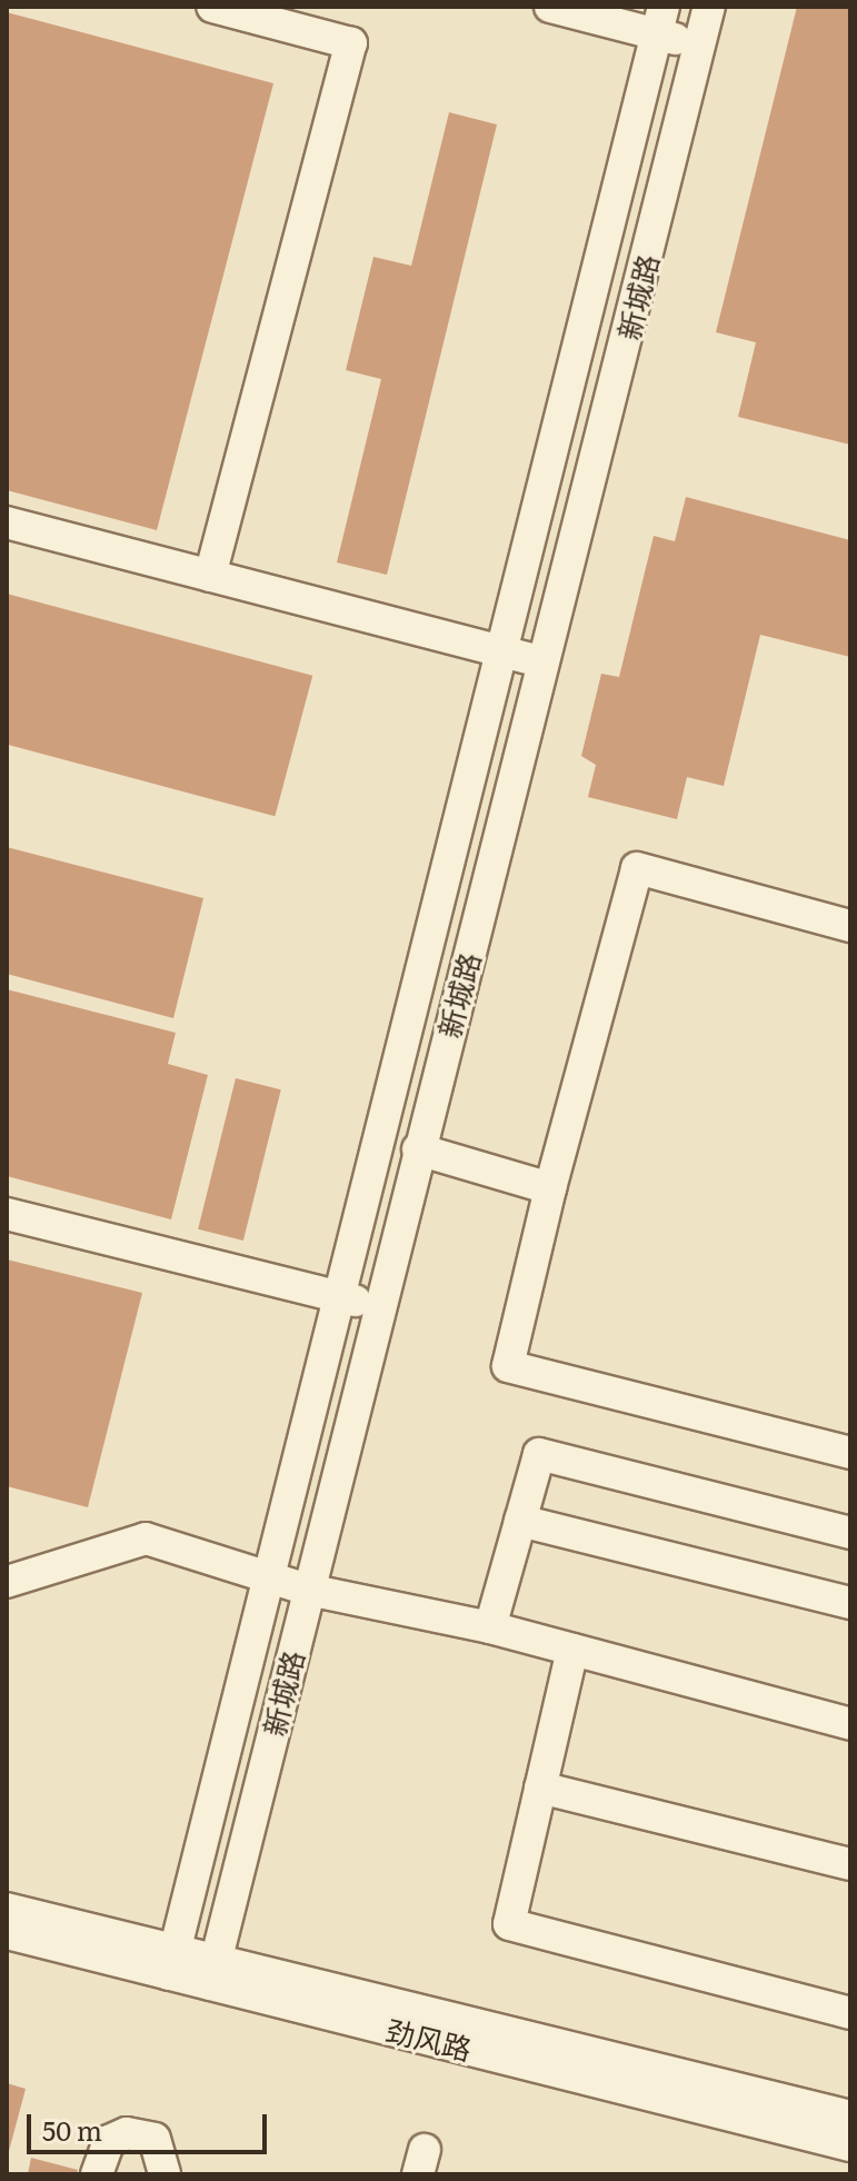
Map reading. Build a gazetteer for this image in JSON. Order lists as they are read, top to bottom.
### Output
{
  "streets": {
    "street": ["新城路", "劲风路"]
  },
  "crossings": [
    ["新城路", "劲风路"]
  ],
  "scale_bar": "50 m"
}
